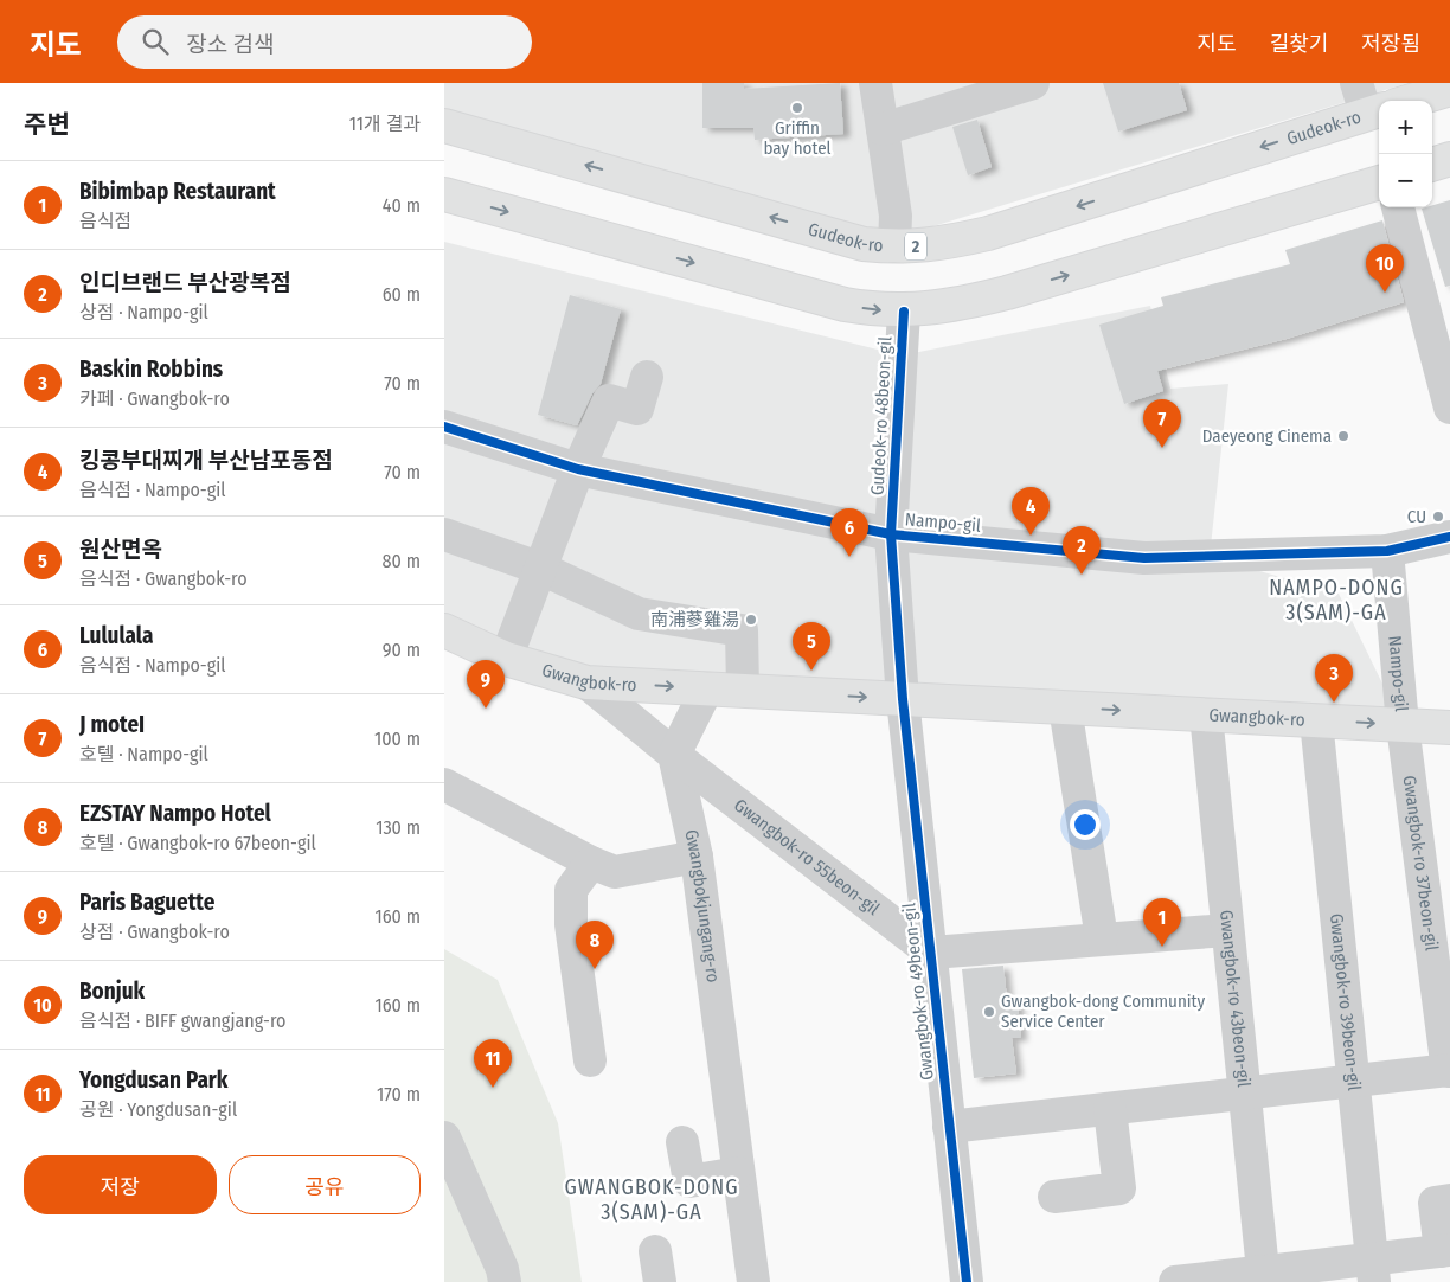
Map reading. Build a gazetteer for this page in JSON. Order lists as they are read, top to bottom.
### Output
{
  "streets": {
    "main road": ["Gudeok-ro", "2", "Gwangbok-ro"],
    "street": [
      "Gudeok-ro 48beon-gil",
      "Nampo-gil",
      "Gwangbok-ro 55beon-gil",
      "Gwangbok-ro 37beon-gil",
      "Gwangbokjungang-ro",
      "Gwangbok-ro 49beon-gil",
      "Gwangbok-ro 43beon-gil",
      "Gwangbok-ro 39beon-gil"
    ]
  },
  "crossings": [
    ["Gudeok-ro 48beon-gil", "Nampo-gil"],
    ["Gudeok-ro 48beon-gil", "Gwangbok-ro"],
    ["Gudeok-ro 48beon-gil", "Gwangbok-ro 49beon-gil"],
    ["Nampo-gil", "Gwangbok-ro"],
    ["Nampo-gil", "Gwangbok-ro 37beon-gil"],
    ["Gwangbok-ro", "Gwangbok-ro 37beon-gil"],
    ["Gwangbok-ro", "Gwangbok-ro 49beon-gil"],
    ["Gwangbok-ro", "Gwangbok-ro 43beon-gil"],
    ["Gwangbok-ro", "Gwangbok-ro 39beon-gil"],
    ["Gwangbok-ro 55beon-gil", "Gwangbokjungang-ro"],
    ["Gwangbok-ro 55beon-gil", "Gwangbok-ro 49beon-gil"]
  ],
  "one_way": ["Gwangbok-ro"],
  "districts": ["NAMPO-DONG 3(SAM)-GA", "GWANGBOK-DONG 3(SAM)-GA"],
  "places": [
    "Griffin bay hotel",
    "Daeyeong Cinema",
    "CU",
    "南浦蔘雞湯",
    "Gwangbok-dong Community Service Center"
  ],
  "page": {
    "header": "지도",
    "search": "장소 검색",
    "nav": ["지도", "길찾기", "저장됨"],
    "heading": ["주변", "11개 결과"],
    "map_buttons": ["+", "−"],
    "list": [
      {
        "mark": "1",
        "name": "Bibimbap Restaurant",
        "note": "음식점",
        "value": "40 m"
      },
      {
        "mark": "2",
        "name": "인디브랜드 부산광복점",
        "note": "상점 · Nampo-gil",
        "value": "60 m"
      },
      {
        "mark": "3",
        "name": "Baskin Robbins",
        "note": "카페 · Gwangbok-ro",
        "value": "70 m"
      },
      {
        "mark": "4",
        "name": "킹콩부대찌개 부산남포동점",
        "note": "음식점 · Nampo-gil",
        "value": "70 m"
      },
      {
        "mark": "5",
        "name": "원산면옥",
        "note": "음식점 · Gwangbok-ro",
        "value": "80 m"
      },
      {
        "mark": "6",
        "name": "Lululala",
        "note": "음식점 · Nampo-gil",
        "value": "90 m"
      },
      {
        "mark": "7",
        "name": "J moteI",
        "note": "호텔 · Nampo-gil",
        "value": "100 m"
      },
      {
        "mark": "8",
        "name": "EZSTAY Nampo Hotel",
        "note": "호텔 · Gwangbok-ro 67beon-gil",
        "value": "130 m"
      },
      {
        "mark": "9",
        "name": "Paris Baguette",
        "note": "상점 · Gwangbok-ro",
        "value": "160 m"
      },
      {
        "mark": "10",
        "name": "Bonjuk",
        "note": "음식점 · BIFF gwangjang-ro",
        "value": "160 m"
      },
      {
        "mark": "11",
        "name": "Yongdusan Park",
        "note": "공원 · Yongdusan-gil",
        "value": "170 m"
      }
    ],
    "pins": [
      "10",
      "7",
      "4",
      "6",
      "2",
      "5",
      "3",
      "9",
      "1",
      "8",
      "11"
    ],
    "buttons": ["저장", "공유"]
  }
}
